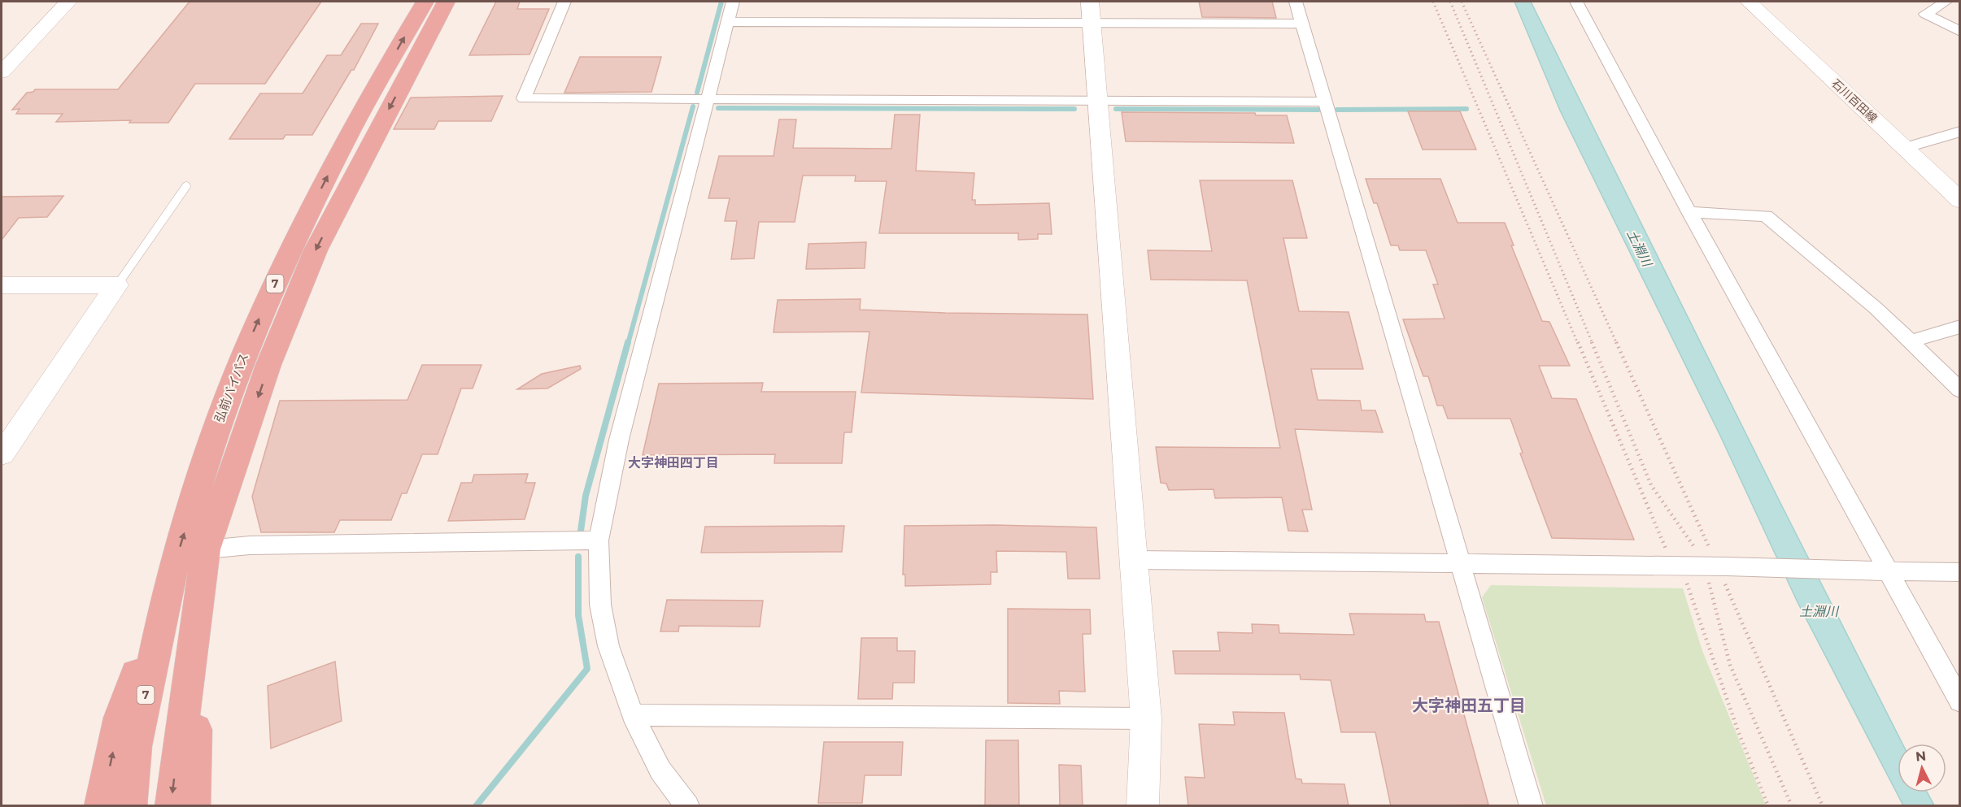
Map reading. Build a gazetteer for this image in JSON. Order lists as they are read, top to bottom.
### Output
{
  "streets": {
    "highway": ["7", "弘前バイパス"],
    "street": ["石川百田線"]
  },
  "districts": ["大字神田四丁目", "大字神田五丁目"],
  "water": ["土淵川"],
  "north": "top"
}
